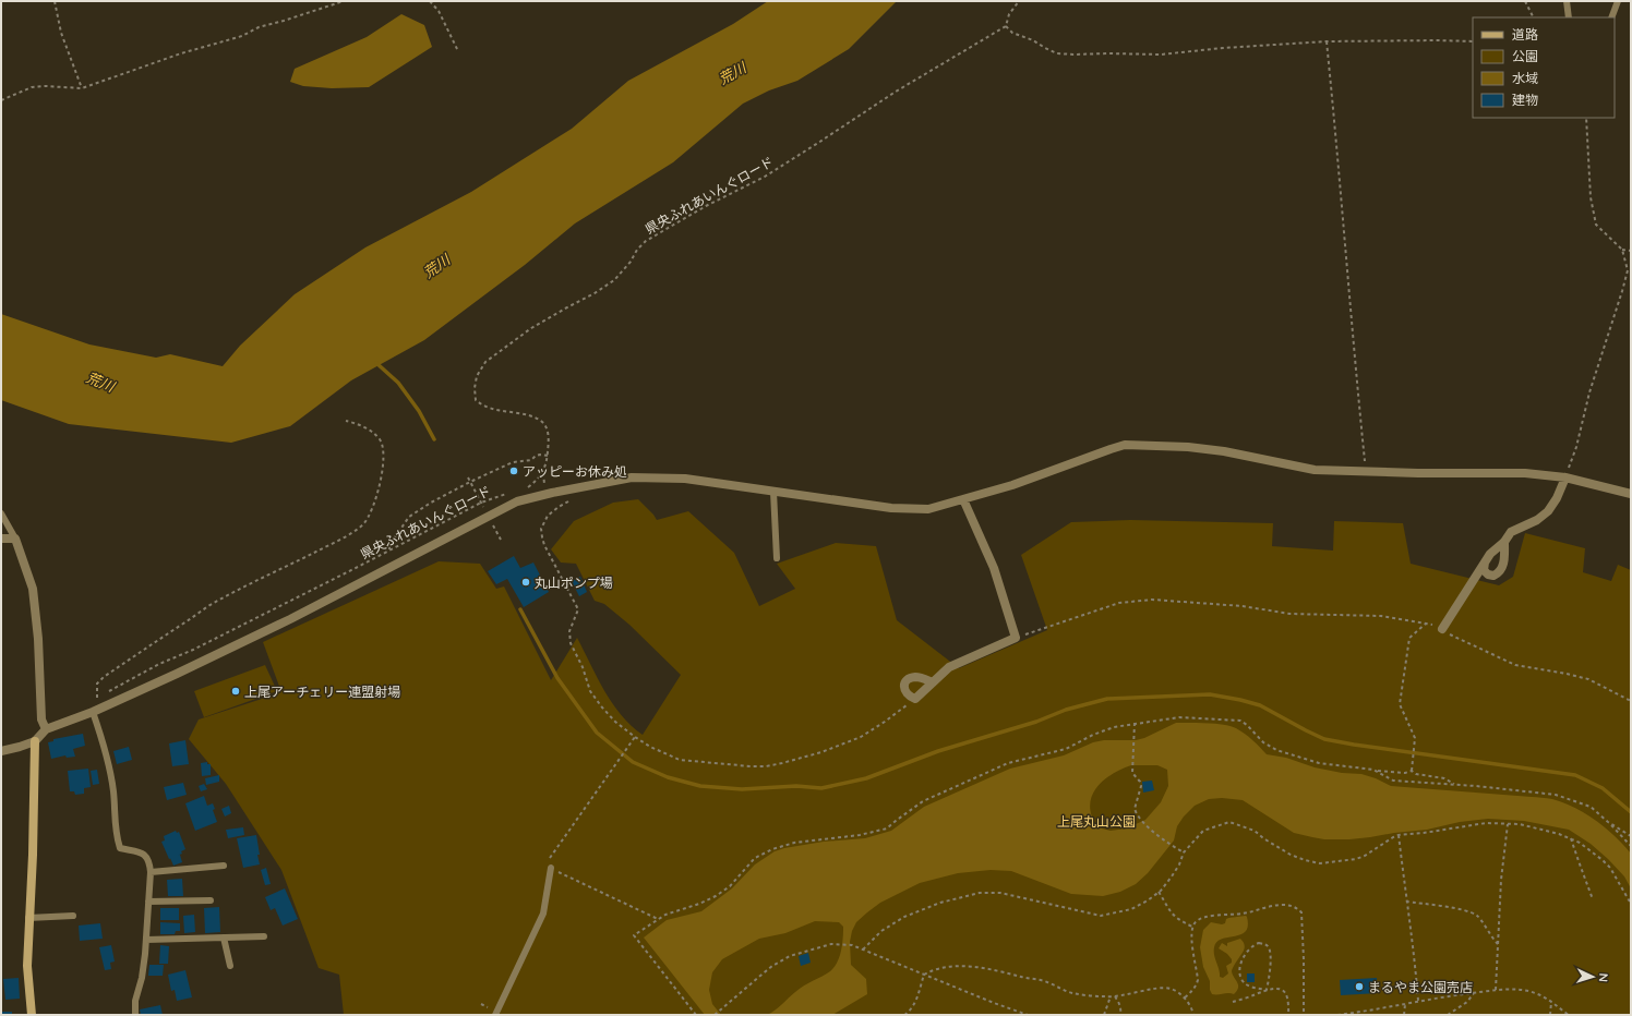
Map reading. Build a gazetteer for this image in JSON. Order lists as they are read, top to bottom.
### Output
{
  "streets": {
    "path": ["県央ふれあいんぐロード"]
  },
  "water": ["荒川"],
  "parks": ["上尾丸山公園"],
  "places": [
    "アッピーお休み処",
    "丸山ポンプ場",
    "上尾アーチェリー連盟射場",
    "まるやま公園売店"
  ],
  "legend": [
    "道路",
    "公園",
    "水域",
    "建物"
  ],
  "north": "right"
}
